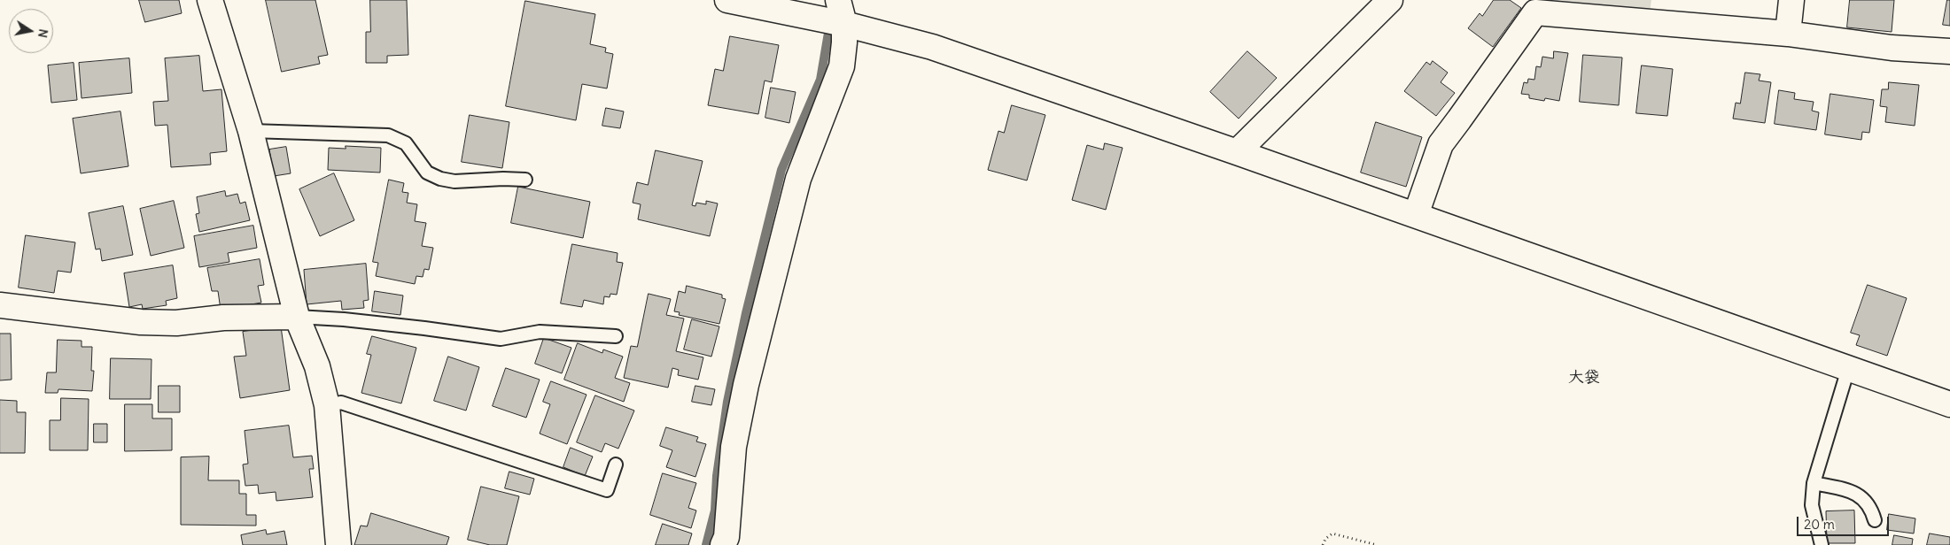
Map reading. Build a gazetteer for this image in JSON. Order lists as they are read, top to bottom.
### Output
{
  "districts": ["大袋"],
  "scale_bar": "20 m",
  "north": "right"
}
